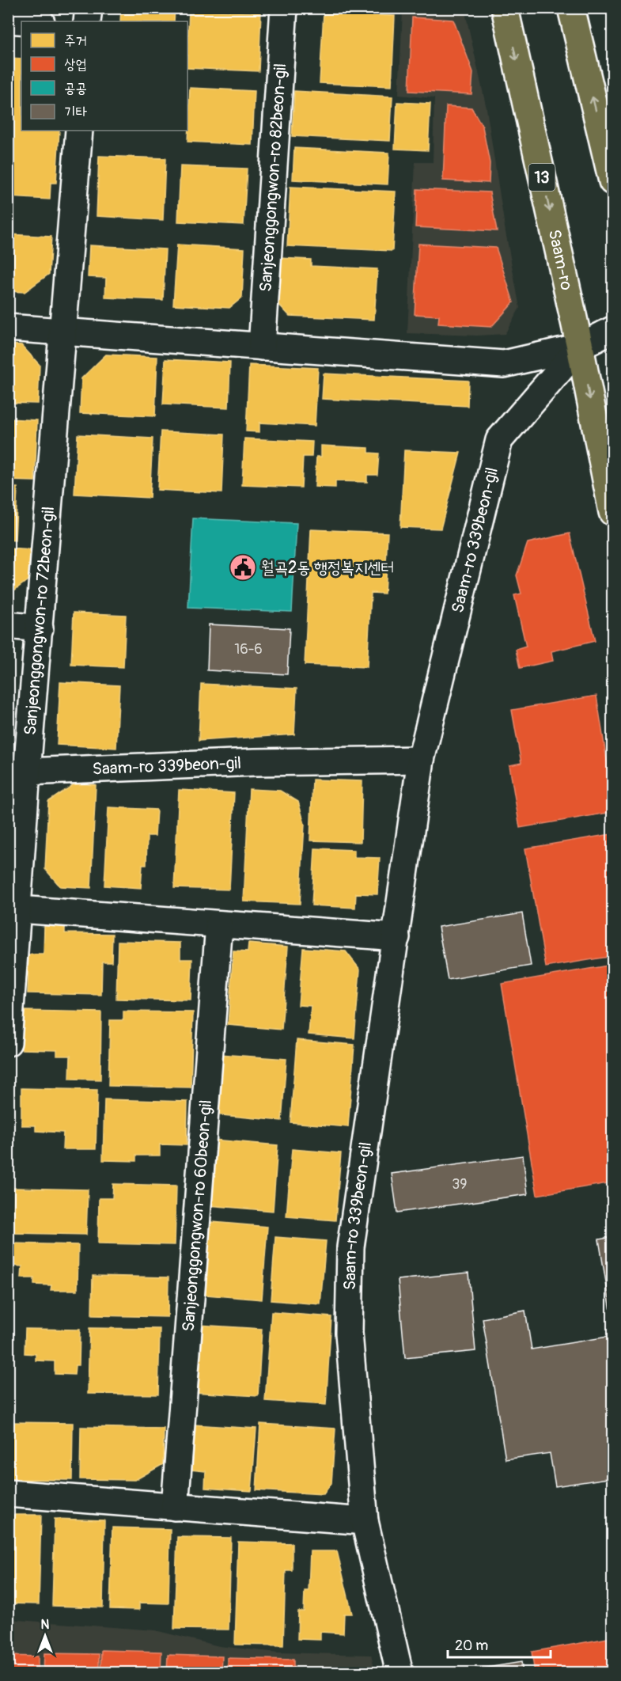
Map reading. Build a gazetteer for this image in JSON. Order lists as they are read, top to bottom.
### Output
{
  "streets": {
    "main road": ["13", "Saam-ro"],
    "street": [
      "Sanjeonggongwon-ro 82beon-gil",
      "Saam-ro 339beon-gil",
      "Sanjeonggongwon-ro 72beon-gil",
      "Sanjeonggongwon-ro 60beon-gil"
    ]
  },
  "crossings": [
    ["Saam-ro", "Saam-ro 339beon-gil"],
    ["Saam-ro 339beon-gil", "Sanjeonggongwon-ro 72beon-gil"]
  ],
  "places": {
    "public building": ["월곡2동 행정복지센터"]
  },
  "house_numbers": ["16-6", "39"],
  "legend": [
    "주거",
    "상업",
    "공공",
    "기타"
  ],
  "scale_bar": "20 m",
  "north": "top"
}
